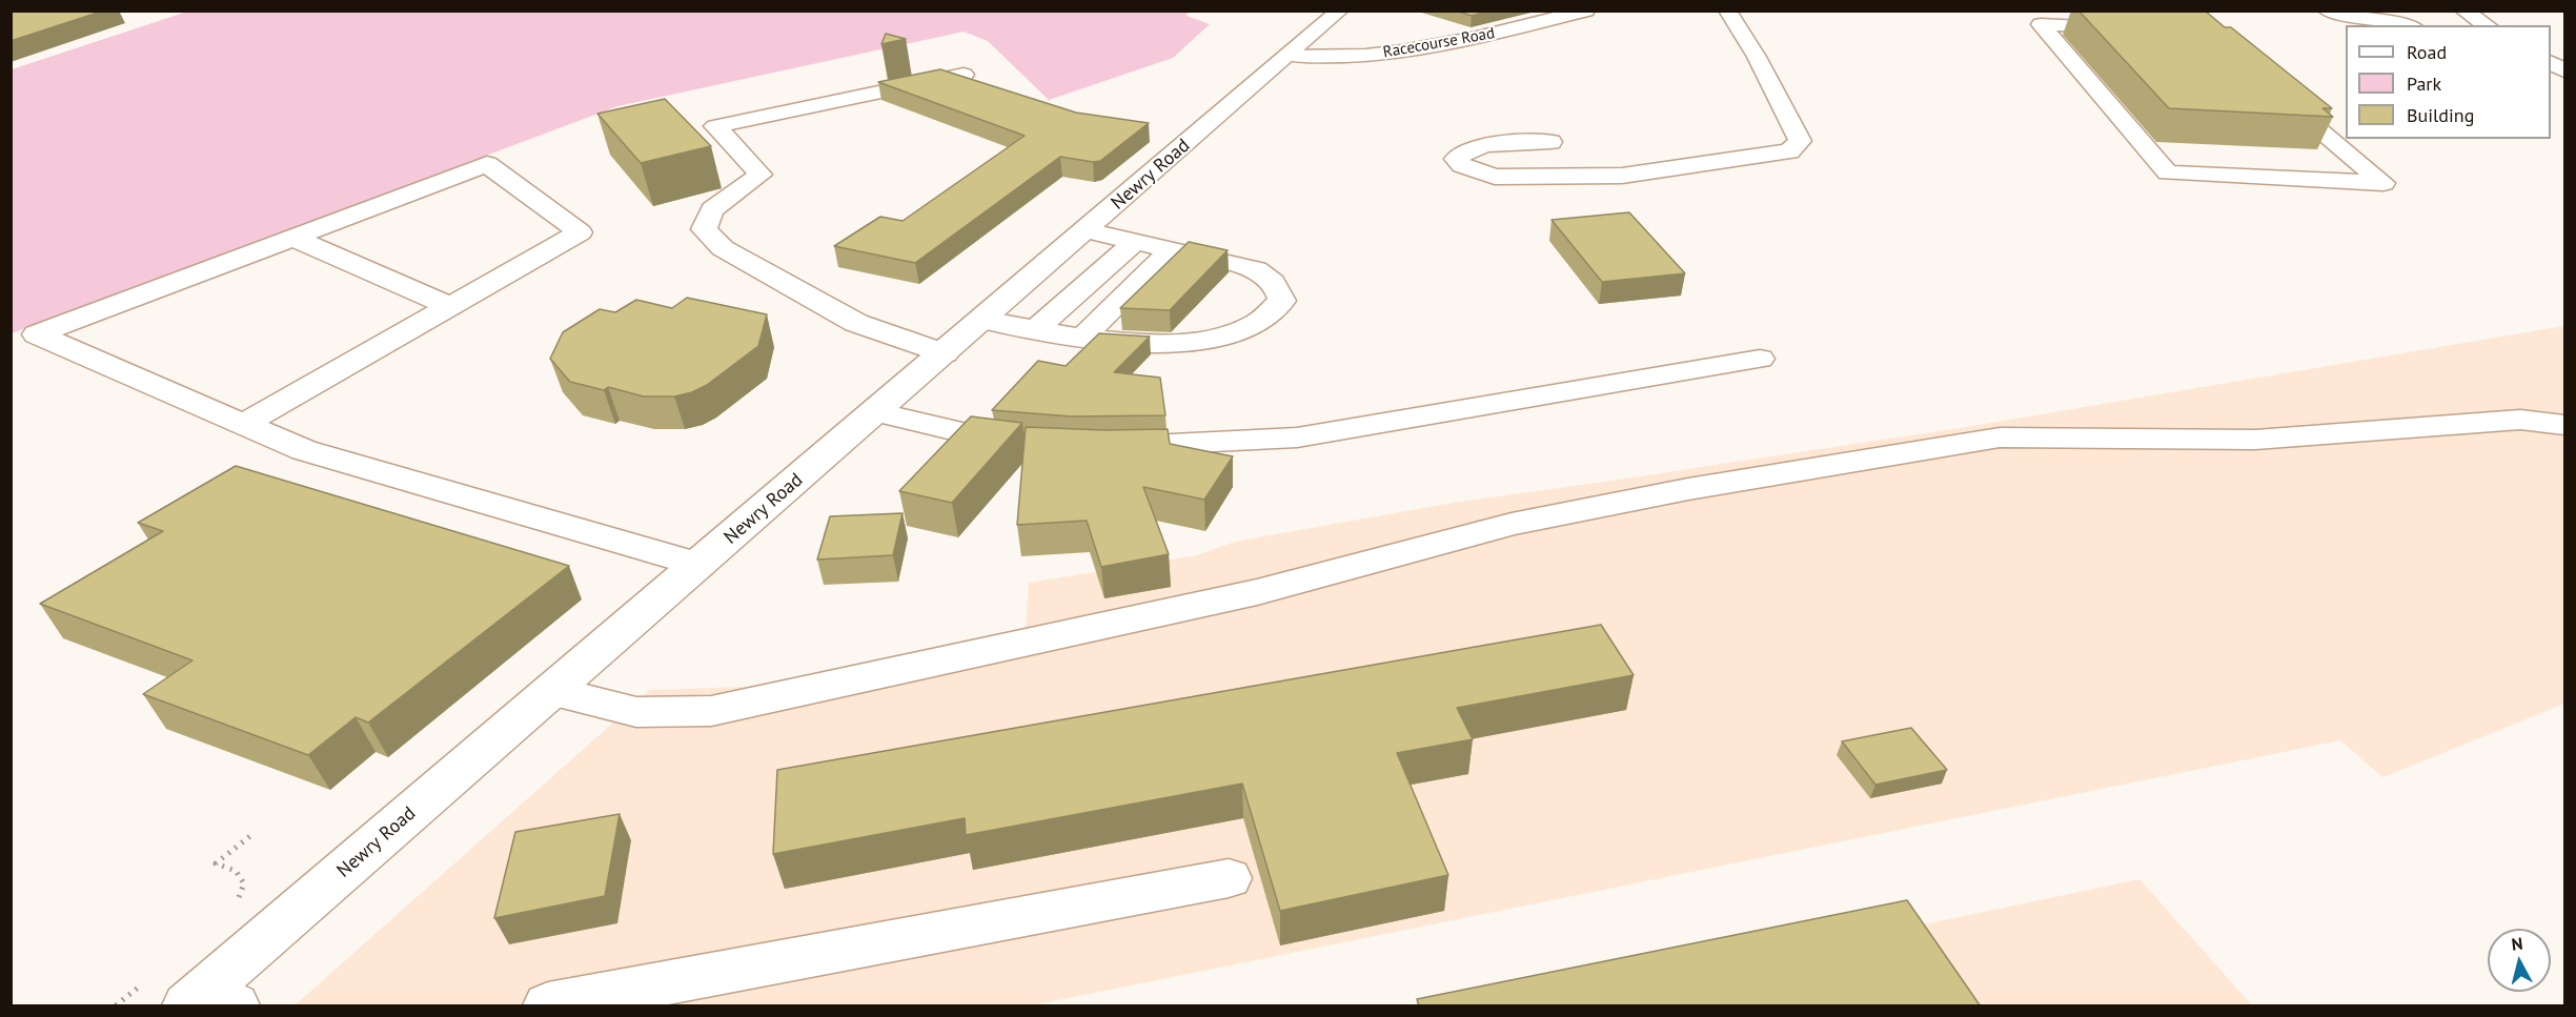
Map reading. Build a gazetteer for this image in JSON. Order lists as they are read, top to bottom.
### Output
{
  "streets": {
    "main road": ["Racecourse Road", "Newry Road"]
  },
  "crossings": [
    ["Racecourse Road", "Newry Road"]
  ],
  "legend": ["Road", "Park", "Building"],
  "north": "top"
}
